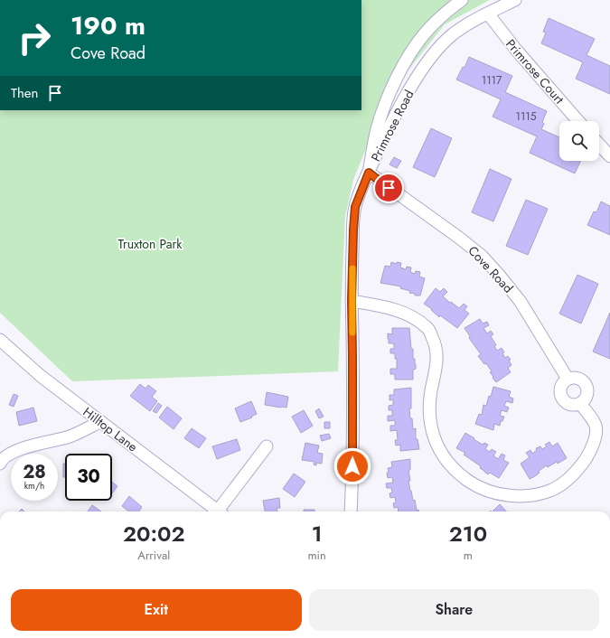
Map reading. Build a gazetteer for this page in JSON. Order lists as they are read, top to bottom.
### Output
{
  "streets": {
    "street": [
      "Primrose Court",
      "Primrose Road",
      "Cove Road",
      "Hilltop Lane"
    ]
  },
  "crossings": [
    ["Primrose Court", "Primrose Road"],
    ["Primrose Road", "Cove Road"]
  ],
  "parks": ["Truxton Park"],
  "house_numbers": ["1117", "1115"],
  "page": {
    "turn": ["190 m", "Cove Road"],
    "then": "Then",
    "speed": "28 km/h",
    "limit": "30",
    "eta": [
      "20:02",
      "Arrival",
      "1",
      "min",
      "210",
      "m"
    ],
    "buttons": ["Exit", "Share"]
  }
}
